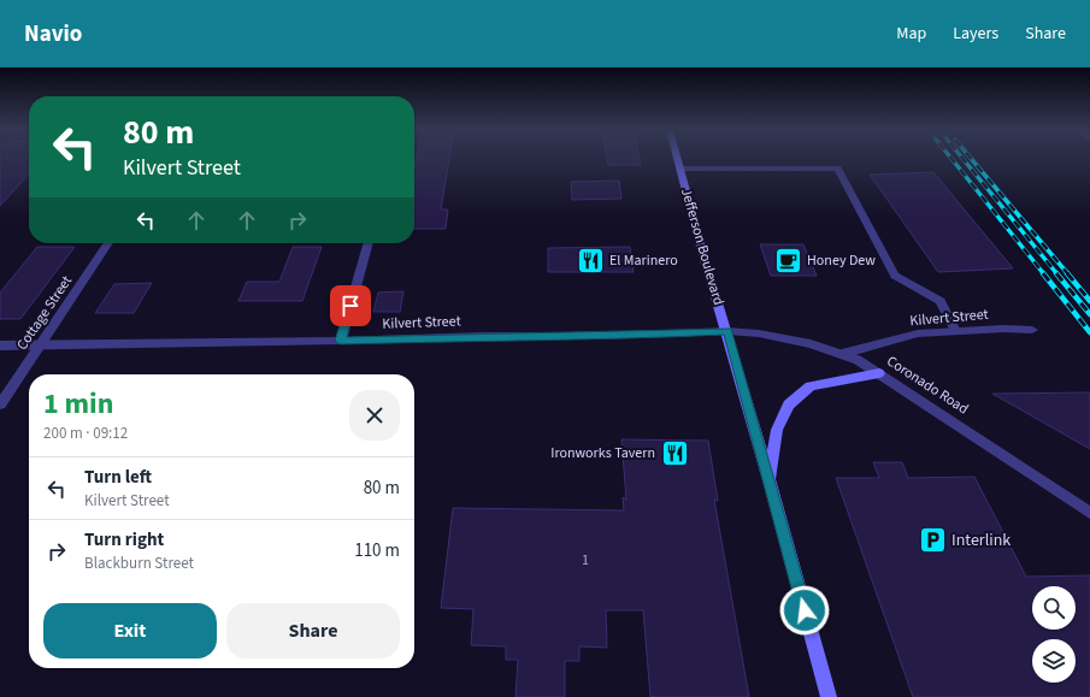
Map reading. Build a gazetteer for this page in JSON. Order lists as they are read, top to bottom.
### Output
{
  "streets": {
    "main road": ["Jefferson Boulevard"],
    "street": ["Cottage Street", "Kilvert Street", "Coronado Road"]
  },
  "crossings": [
    ["Jefferson Boulevard", "Kilvert Street"],
    ["Jefferson Boulevard", "Coronado Road"],
    ["Cottage Street", "Kilvert Street"],
    ["Kilvert Street", "Coronado Road"]
  ],
  "places": {
    "restaurant": ["El Marinero", "Ironworks Tavern"],
    "cafe": ["Honey Dew"],
    "parking": ["Interlink"]
  },
  "house_numbers": ["1"],
  "page": {
    "header": "Navio",
    "nav": ["Map", "Layers", "Share"],
    "turn": ["80 m", "Kilvert Street"],
    "heading": ["1 min", "200 m · 09:12"],
    "list": [
      {
        "name": "Turn left",
        "note": "Kilvert Street",
        "value": "80 m"
      },
      {
        "name": "Turn right",
        "note": "Blackburn Street",
        "value": "110 m"
      }
    ],
    "buttons": ["Exit", "Share"]
  }
}
